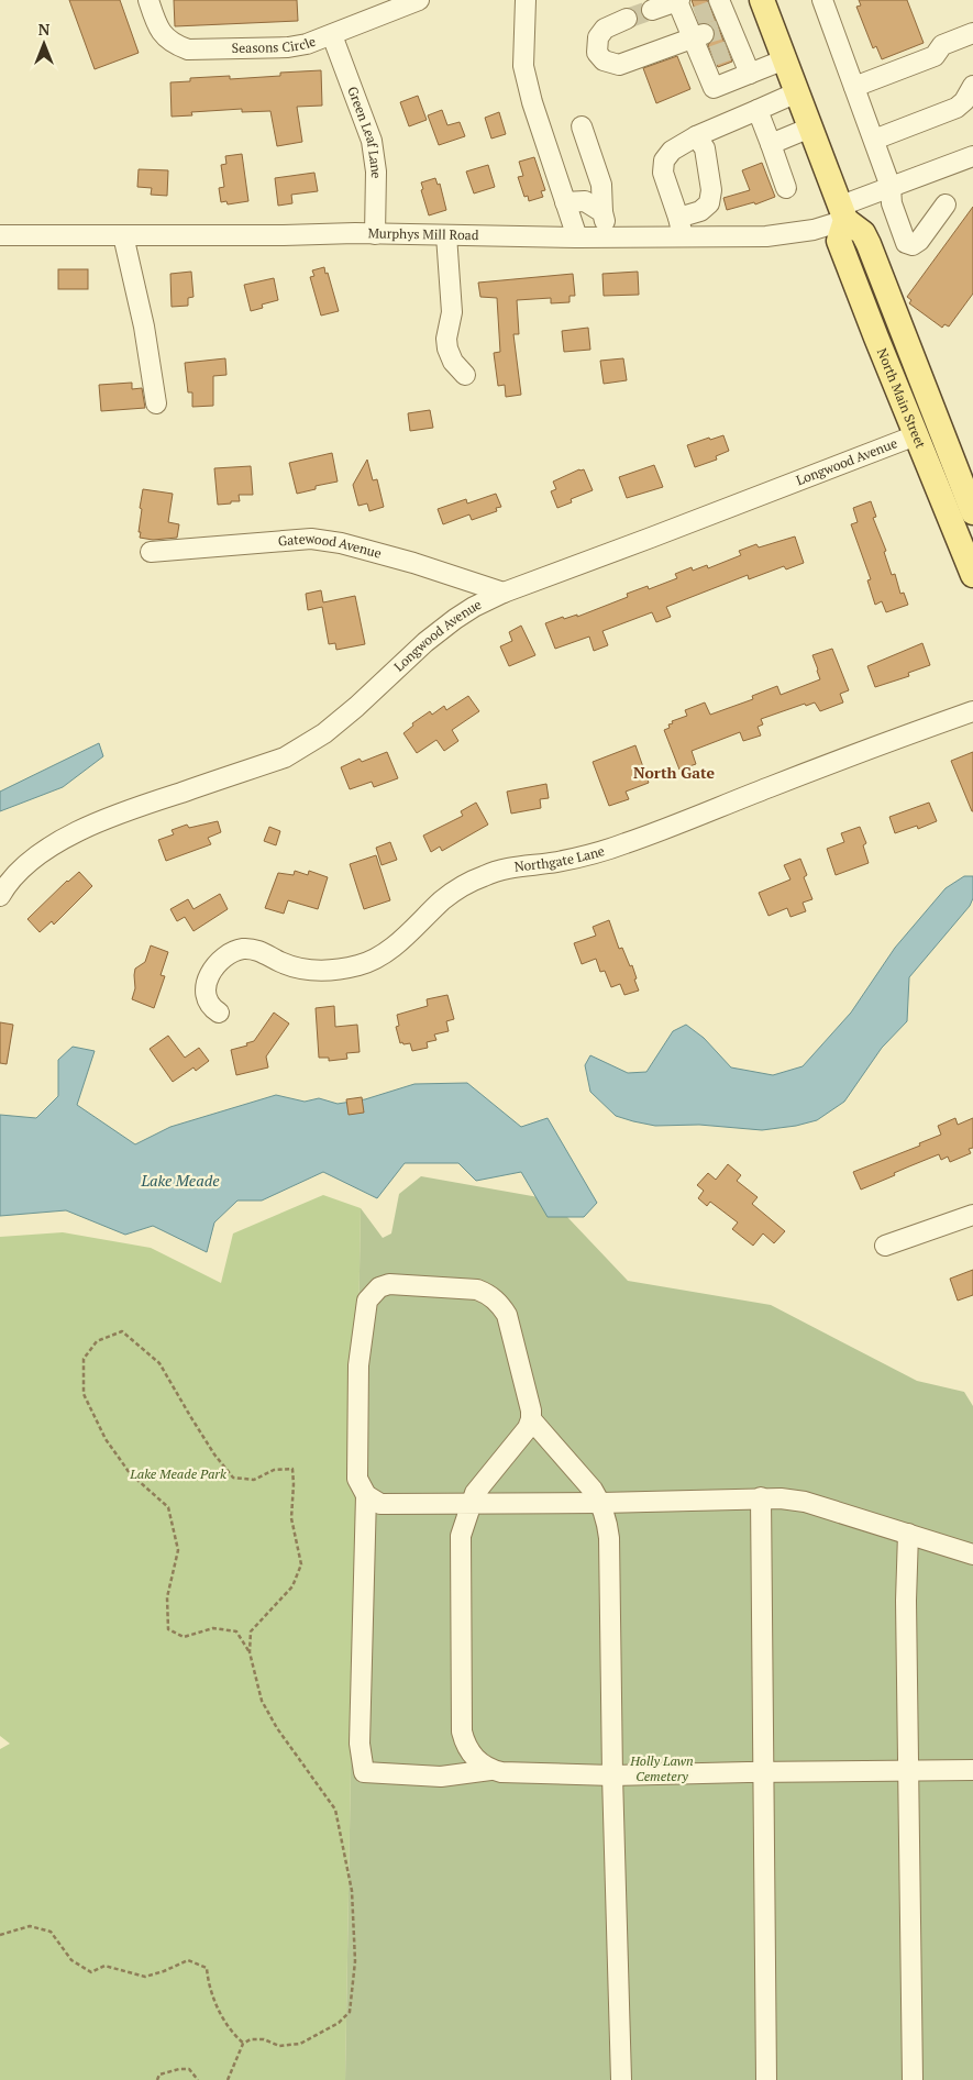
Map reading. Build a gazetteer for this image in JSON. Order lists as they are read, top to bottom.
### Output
{
  "streets": {
    "main road": ["North Main Street"],
    "street": [
      "Seasons Circle",
      "Green Leaf Lane",
      "Murphys Mill Road",
      "Longwood Avenue",
      "Gatewood Avenue",
      "Northgate Lane"
    ]
  },
  "crossings": [
    ["Seasons Circle", "Green Leaf Lane"],
    ["Green Leaf Lane", "Murphys Mill Road"],
    ["Murphys Mill Road", "North Main Street"],
    ["North Main Street", "Longwood Avenue"],
    ["Longwood Avenue", "Gatewood Avenue"]
  ],
  "districts": ["North Gate"],
  "water": ["Lake Meade"],
  "parks": ["Lake Meade Park", "Holly Lawn Cemetery"],
  "north": "top"
}
